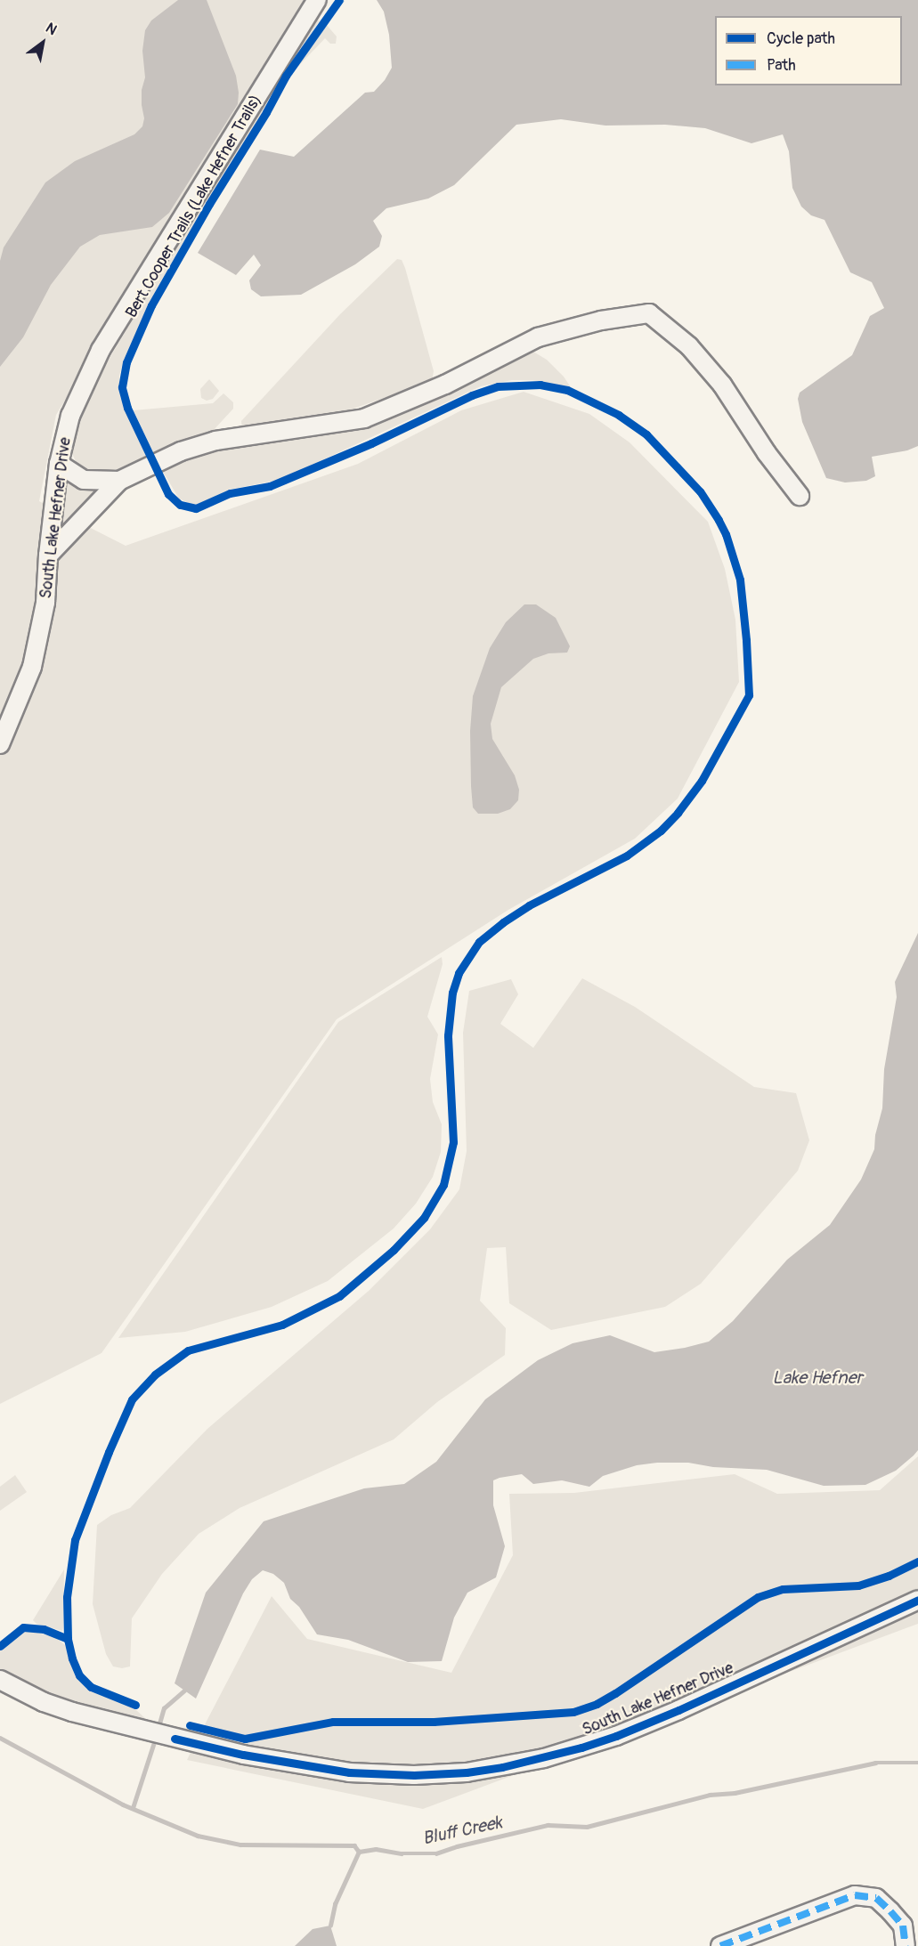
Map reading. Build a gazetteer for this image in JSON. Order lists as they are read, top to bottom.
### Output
{
  "streets": {
    "street": ["South Lake Hefner Drive"],
    "cycle path": ["Bert Cooper Trails (Lake Hefner Trails)"]
  },
  "water": ["Lake Hefner", "Bluff Creek"],
  "legend": ["Cycle path", "Path"],
  "north": "top right"
}
